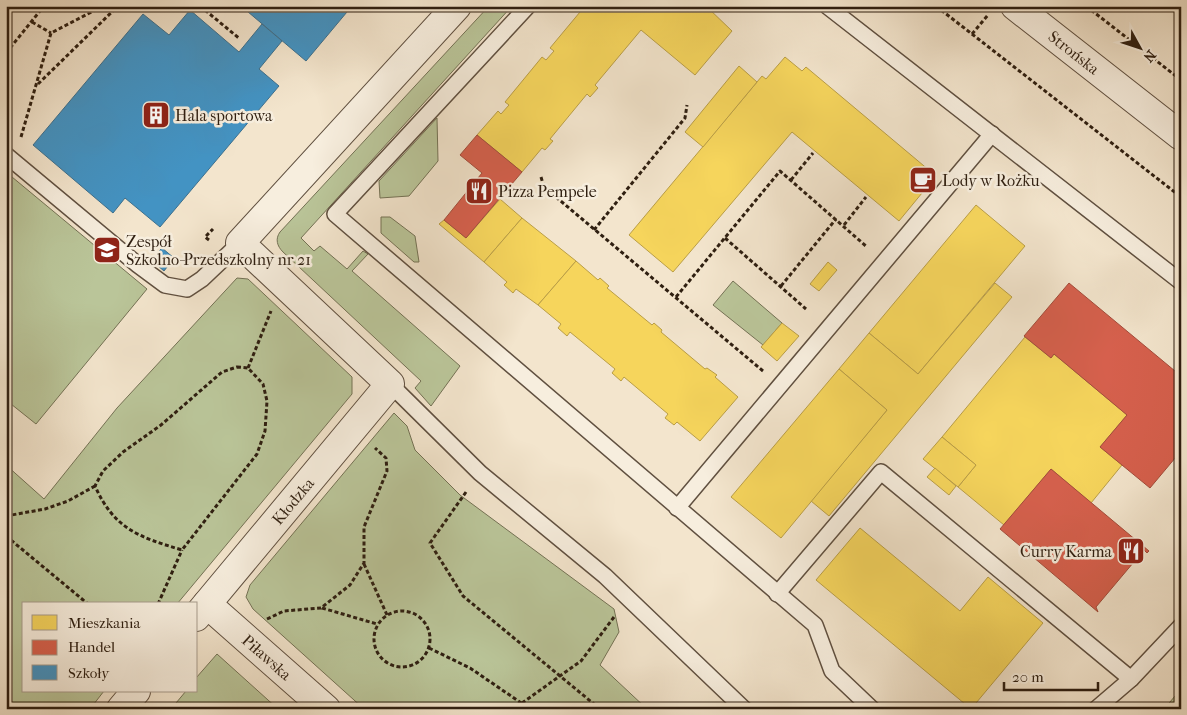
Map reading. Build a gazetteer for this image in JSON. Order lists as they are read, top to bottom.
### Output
{
  "streets": {
    "street": ["Strońska", "Kłodzka", "Piławska"]
  },
  "crossings": [
    ["Kłodzka", "Piławska"]
  ],
  "places": {
    "building": ["Hala sportowa"],
    "cafe": ["Lody w Rożku"],
    "restaurant": ["Pizza Pempele", "Curry Karma"],
    "school or university": ["Zespół Szkolno-Przedszkolny nr 21"]
  },
  "legend": ["Mieszkania", "Handel", "Szkoły"],
  "scale_bar": "20 m",
  "north": "bottom right"
}
